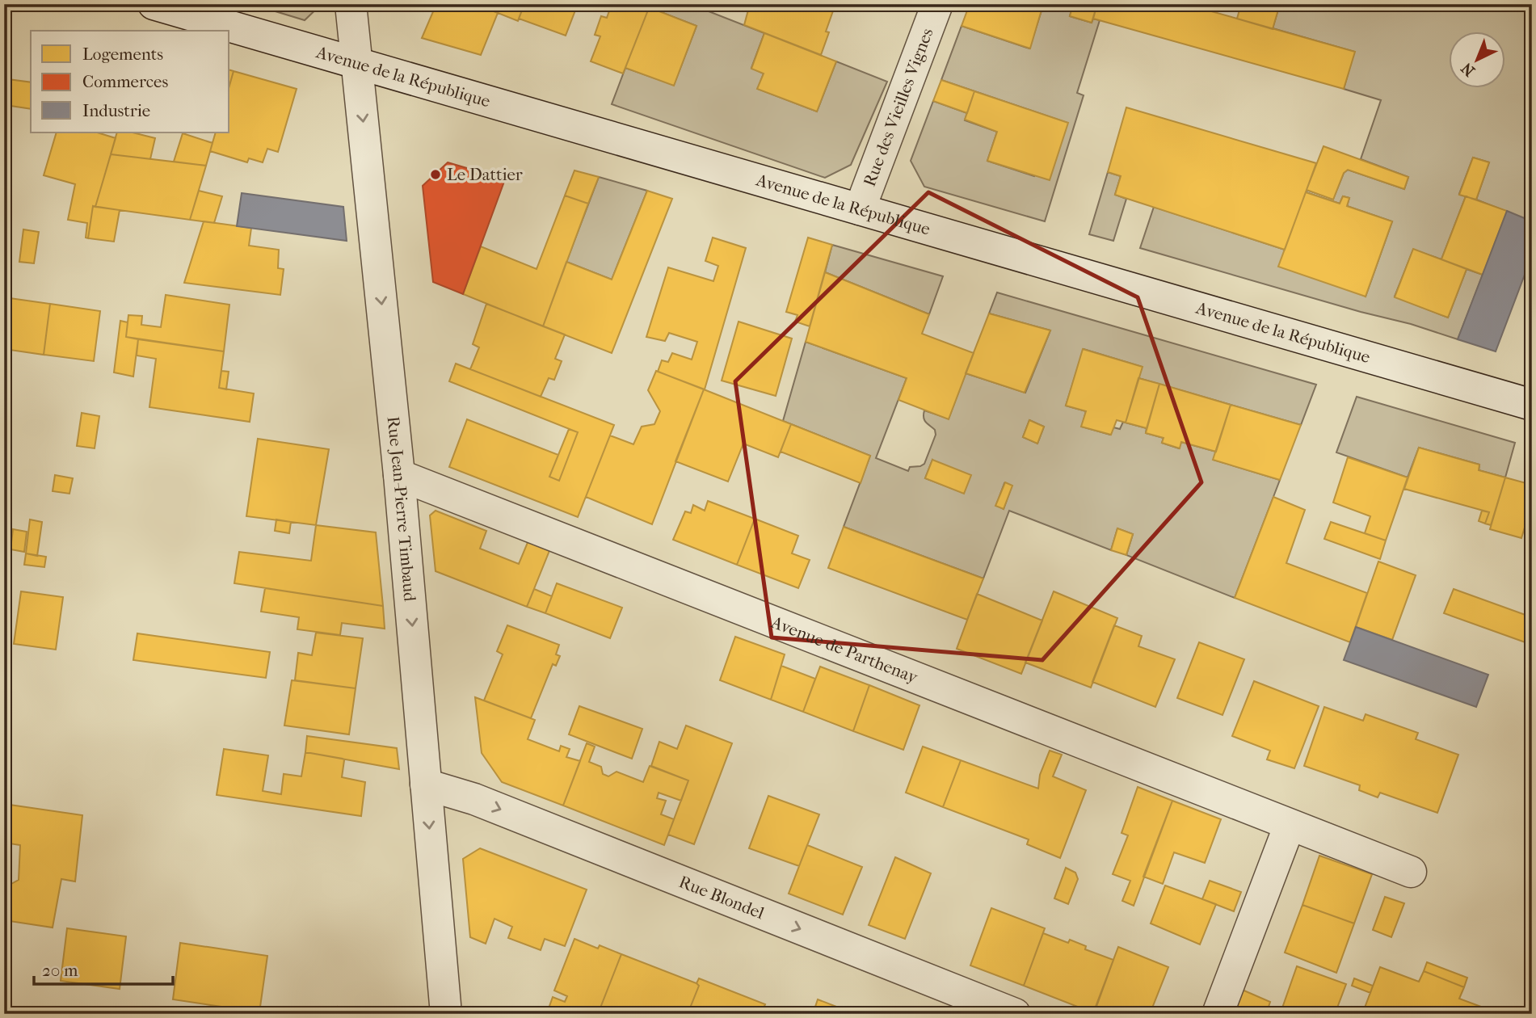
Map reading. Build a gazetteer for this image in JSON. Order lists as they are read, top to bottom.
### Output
{
  "streets": {
    "street": [
      "Avenue de la République",
      "Rue des Vieilles Vignes",
      "Rue Jean-Pierre Timbaud",
      "Avenue de Parthenay",
      "Rue Blondel"
    ]
  },
  "crossings": [
    ["Avenue de la République", "Rue des Vieilles Vignes"],
    ["Avenue de la République", "Rue Jean-Pierre Timbaud"],
    ["Rue Jean-Pierre Timbaud", "Avenue de Parthenay"],
    ["Rue Jean-Pierre Timbaud", "Rue Blondel"]
  ],
  "one_way": ["Rue Jean-Pierre Timbaud", "Rue Blondel"],
  "places": ["Le Dattier"],
  "legend": ["Logements", "Commerces", "Industrie"],
  "scale_bar": "20 m",
  "north": "bottom left"
}
